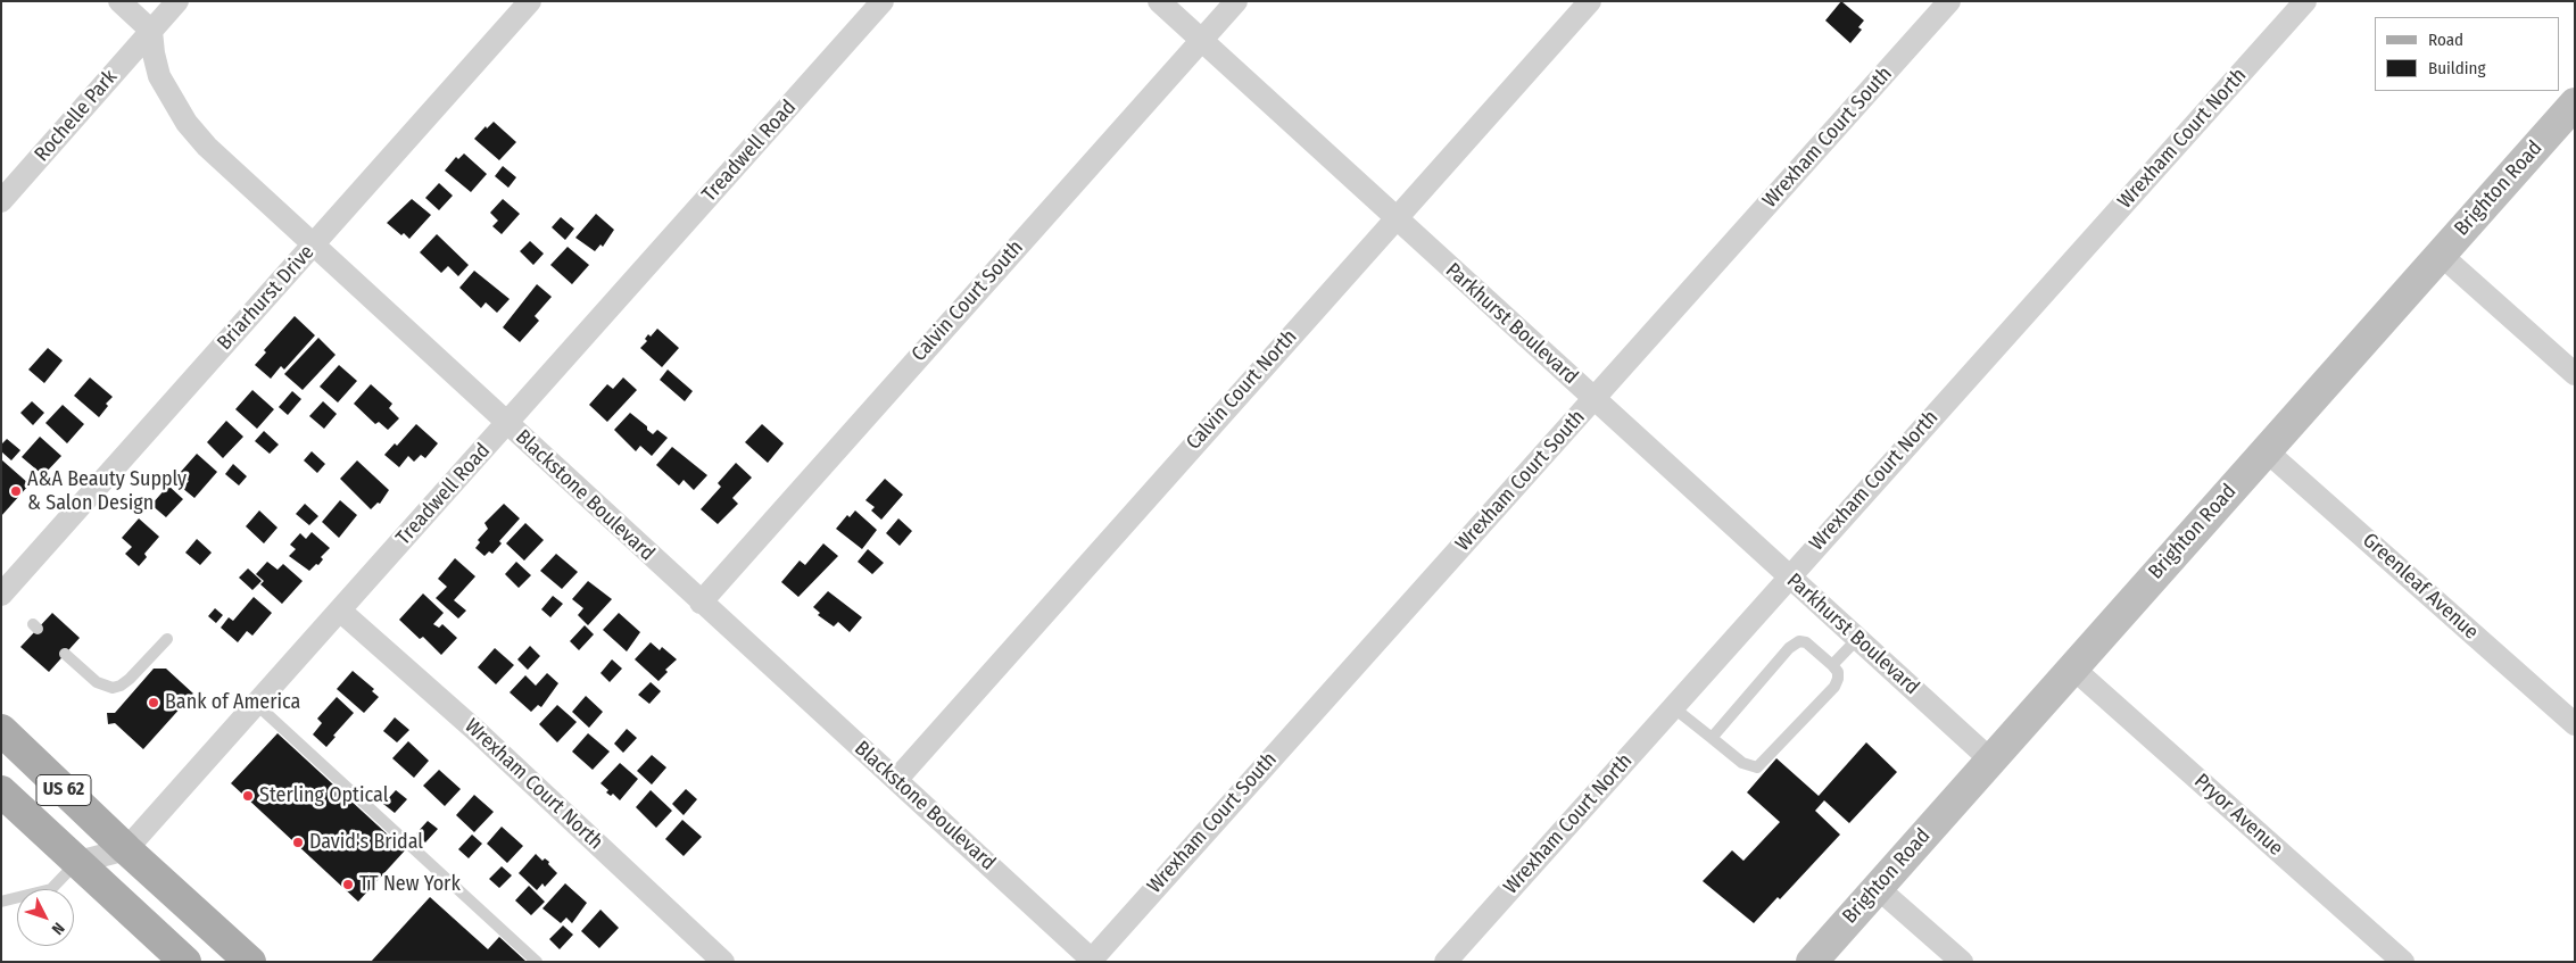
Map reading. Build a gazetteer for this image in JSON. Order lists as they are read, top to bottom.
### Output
{
  "streets": {
    "main road": ["US 62"],
    "street": [
      "Rochelle Park",
      "Wrexham Court South",
      "Wrexham Court North",
      "Treadwell Road",
      "Brighton Road",
      "Briarhurst Drive",
      "Calvin Court South",
      "Parkhurst Boulevard",
      "Calvin Court North",
      "Blackstone Boulevard",
      "Greenleaf Avenue",
      "Pryor Avenue"
    ]
  },
  "crossings": [
    ["Rochelle Park", "Blackstone Boulevard"],
    ["Wrexham Court South", "Parkhurst Boulevard"],
    ["Wrexham Court South", "Blackstone Boulevard"],
    ["Wrexham Court North", "Treadwell Road"],
    ["Wrexham Court North", "Parkhurst Boulevard"],
    ["Treadwell Road", "Blackstone Boulevard"],
    ["Treadwell Road", "US 62"],
    ["Brighton Road", "Parkhurst Boulevard"],
    ["Brighton Road", "Greenleaf Avenue"],
    ["Brighton Road", "Pryor Avenue"],
    ["Briarhurst Drive", "Blackstone Boulevard"],
    ["Calvin Court South", "Parkhurst Boulevard"],
    ["Calvin Court South", "Blackstone Boulevard"],
    ["Parkhurst Boulevard", "Calvin Court North"],
    ["Calvin Court North", "Blackstone Boulevard"]
  ],
  "places": [
    "A&A Beauty Supply & Salon Design",
    "Bank of America",
    "Sterling Optical",
    "David's Bridal",
    "TT New York"
  ],
  "legend": ["Road", "Building"],
  "north": "bottom right"
}
